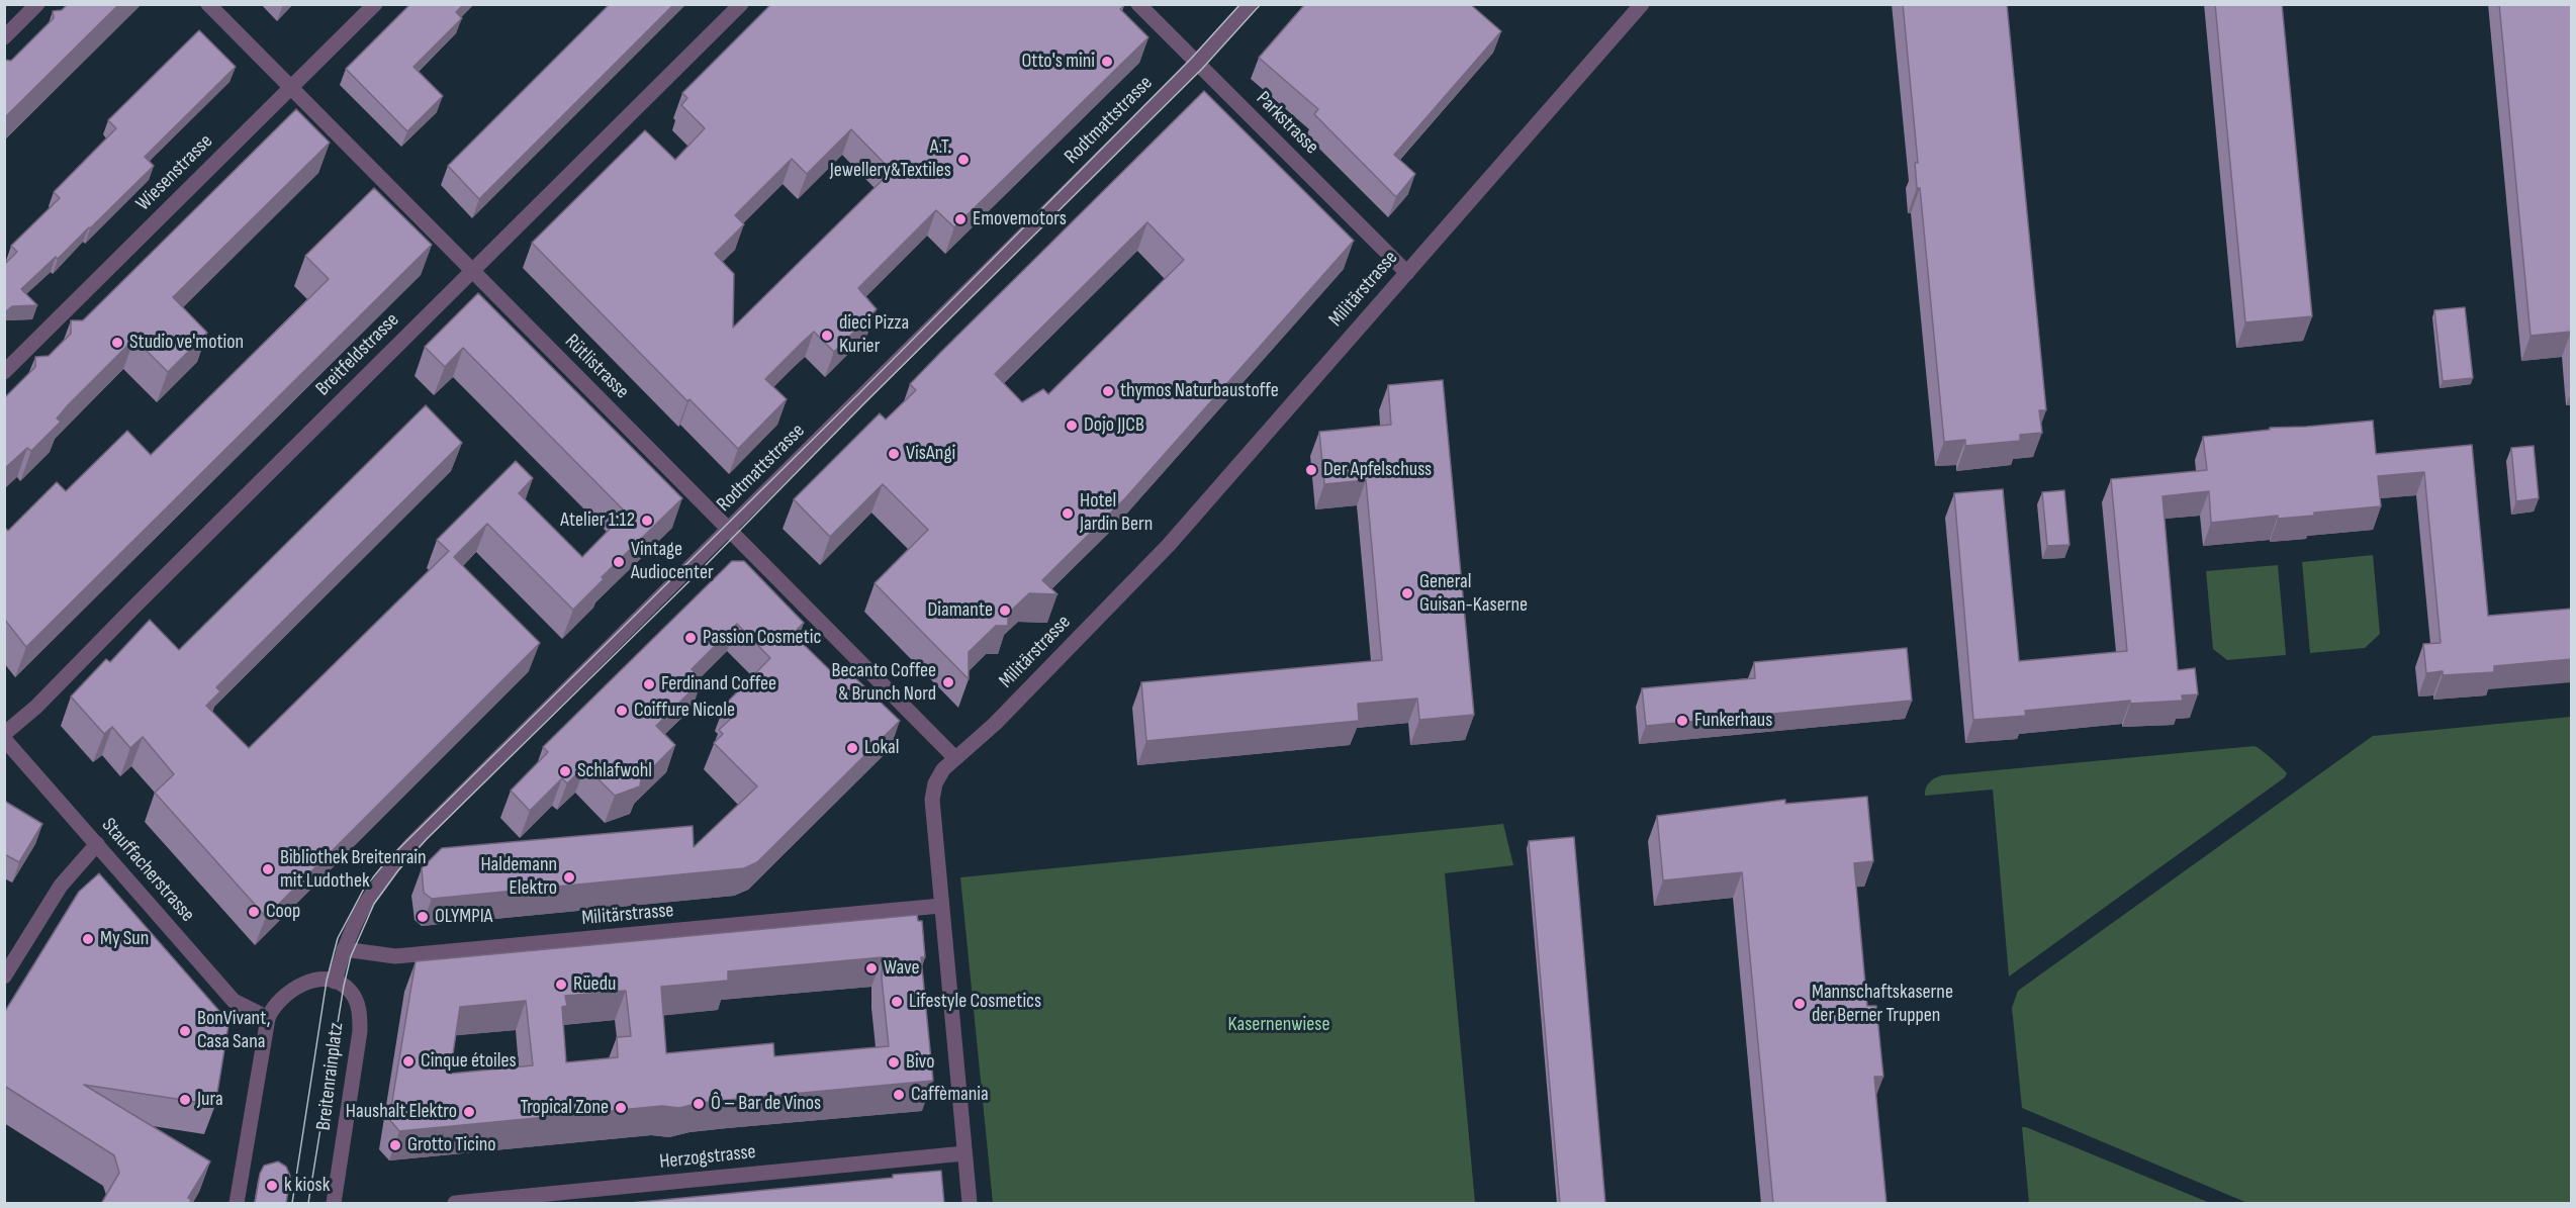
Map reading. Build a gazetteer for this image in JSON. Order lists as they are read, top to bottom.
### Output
{
  "streets": {
    "street": [
      "Rodtmattstrasse",
      "Parkstrasse",
      "Wiesenstrasse",
      "Militärstrasse",
      "Breitfeldstrasse",
      "Rütlistrasse",
      "Stauffacherstrasse",
      "Breitenrainplatz",
      "Herzogstrasse"
    ]
  },
  "crossings": [
    ["Rodtmattstrasse", "Parkstrasse"],
    ["Rodtmattstrasse", "Militärstrasse"],
    ["Rodtmattstrasse", "Rütlistrasse"],
    ["Rodtmattstrasse", "Breitenrainplatz"],
    ["Parkstrasse", "Militärstrasse"],
    ["Wiesenstrasse", "Rütlistrasse"],
    ["Militärstrasse", "Rütlistrasse"],
    ["Breitfeldstrasse", "Rütlistrasse"]
  ],
  "parks": ["Kasernenwiese"],
  "places": [
    "Otto's mini",
    "A.T. Jewellery&Textiles",
    "Emovemotors",
    "dieci Pizza Kurier",
    "Studio ve'motion",
    "thymos Naturbaustoffe",
    "Dojo JJCB",
    "VisAngi",
    "Der Apfelschuss",
    "Hotel Jardin Bern",
    "Atelier 1:12",
    "Vintage Audiocenter",
    "General Guisan-Kaserne",
    "Diamante",
    "Passion Cosmetic",
    "Becanto Coffee & Brunch Nord",
    "Ferdinand Coffee",
    "Coiffure Nicole",
    "Funkerhaus",
    "Lokal",
    "Schlafwohl",
    "Bibliothek Breitenrain mit Ludothek",
    "Haldemann Elektro",
    "Coop",
    "OLYMPIA",
    "My Sun",
    "Wave",
    "Rüedu",
    "Lifestyle Cosmetics",
    "Mannschaftskaserne der Berner Truppen",
    "BonVivant, Casa Sana",
    "Cinque étoiles",
    "Bivo",
    "Caffèmania",
    "Jura",
    "Ô – Bar de Vinos",
    "Tropical Zone",
    "Haushalt Elektro",
    "Grotto Ticino",
    "k kiosk"
  ]
}
